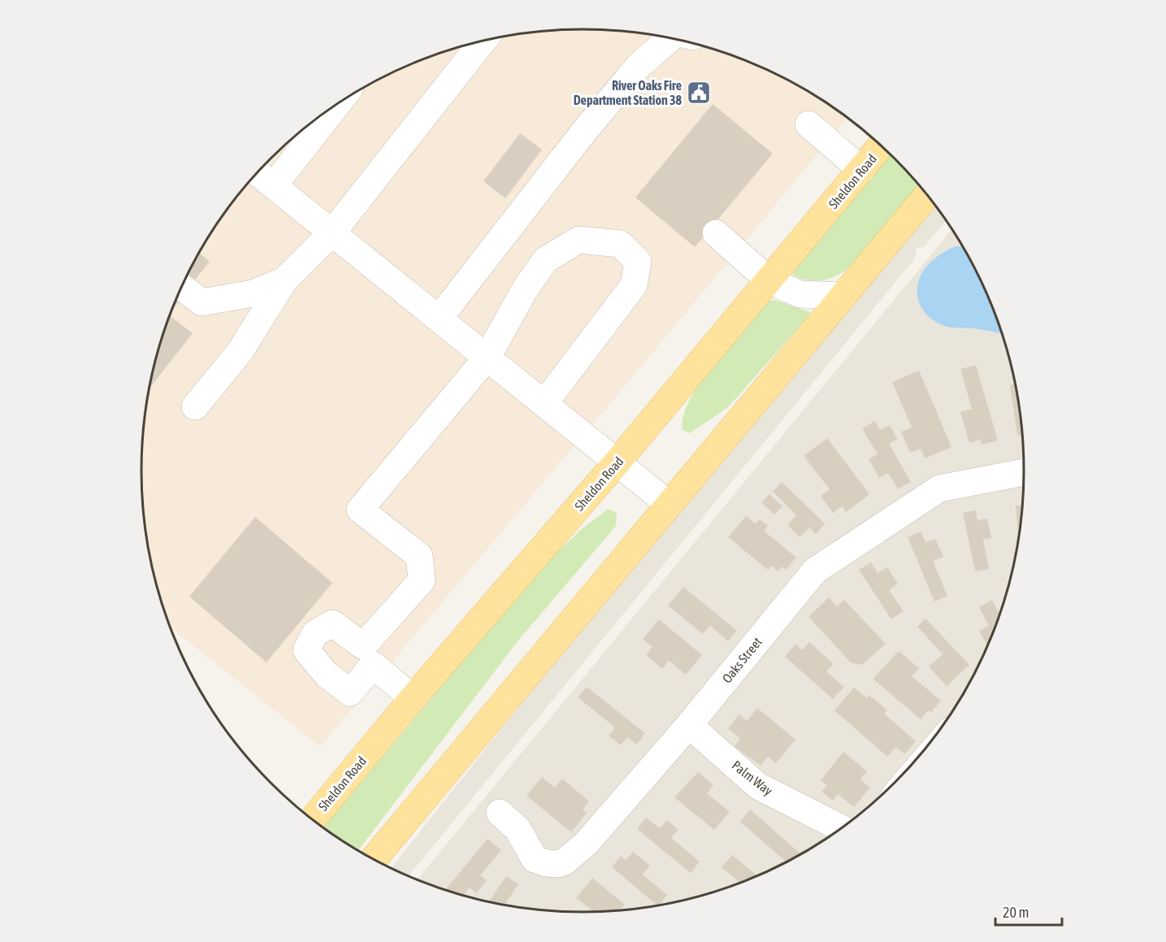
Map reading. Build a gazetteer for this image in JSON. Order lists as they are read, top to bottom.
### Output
{
  "streets": {
    "main road": ["Sheldon Road"],
    "street": ["Oaks Street", "Palm Way"]
  },
  "crossings": [
    ["Oaks Street", "Palm Way"]
  ],
  "places": {
    "public building": ["River Oaks Fire Department Station 38"]
  },
  "scale_bar": "20 m"
}
